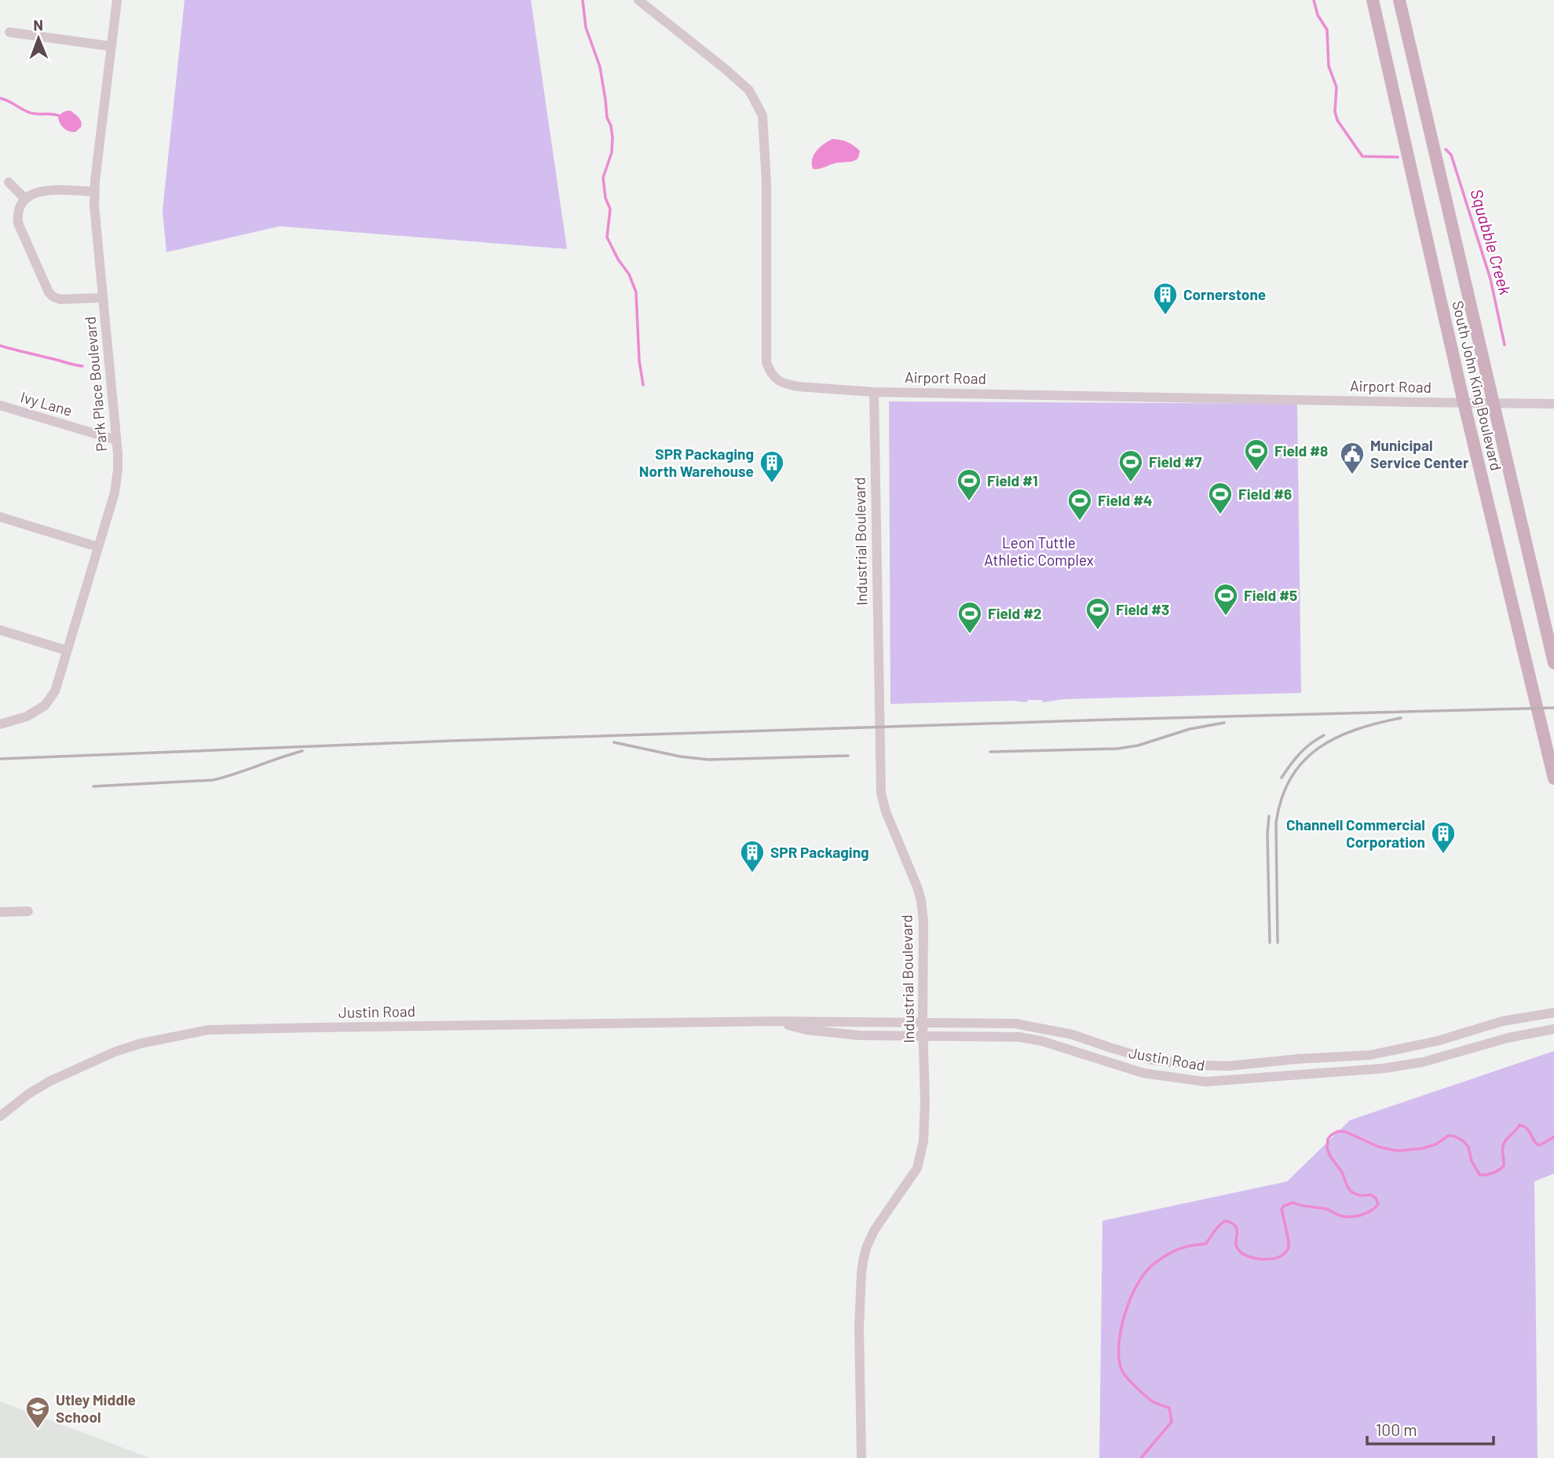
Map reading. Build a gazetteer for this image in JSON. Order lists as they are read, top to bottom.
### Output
{
  "streets": {
    "main road": ["South John King Boulevard"],
    "street": [
      "Airport Road",
      "Park Place Boulevard",
      "Ivy Lane",
      "Industrial Boulevard",
      "Justin Road"
    ]
  },
  "crossings": [
    ["Airport Road", "South John King Boulevard"],
    ["Airport Road", "Industrial Boulevard"],
    ["Park Place Boulevard", "Ivy Lane"],
    ["Industrial Boulevard", "Justin Road"]
  ],
  "water": ["Squabble Creek"],
  "parks": ["Leon Tuttle Athletic Complex"],
  "places": {
    "building": [
      "Cornerstone",
      "SPR Packaging North Warehouse",
      "Channell Commercial Corporation",
      "SPR Packaging"
    ],
    "sports": [
      "Field #8",
      "Field #7",
      "Field #1",
      "Field #6",
      "Field #4",
      "Field #5",
      "Field #3",
      "Field #2"
    ],
    "public building": ["Municipal Service Center"],
    "school or university": ["Utley Middle School"]
  },
  "scale_bar": "100 m",
  "north": "top"
}
